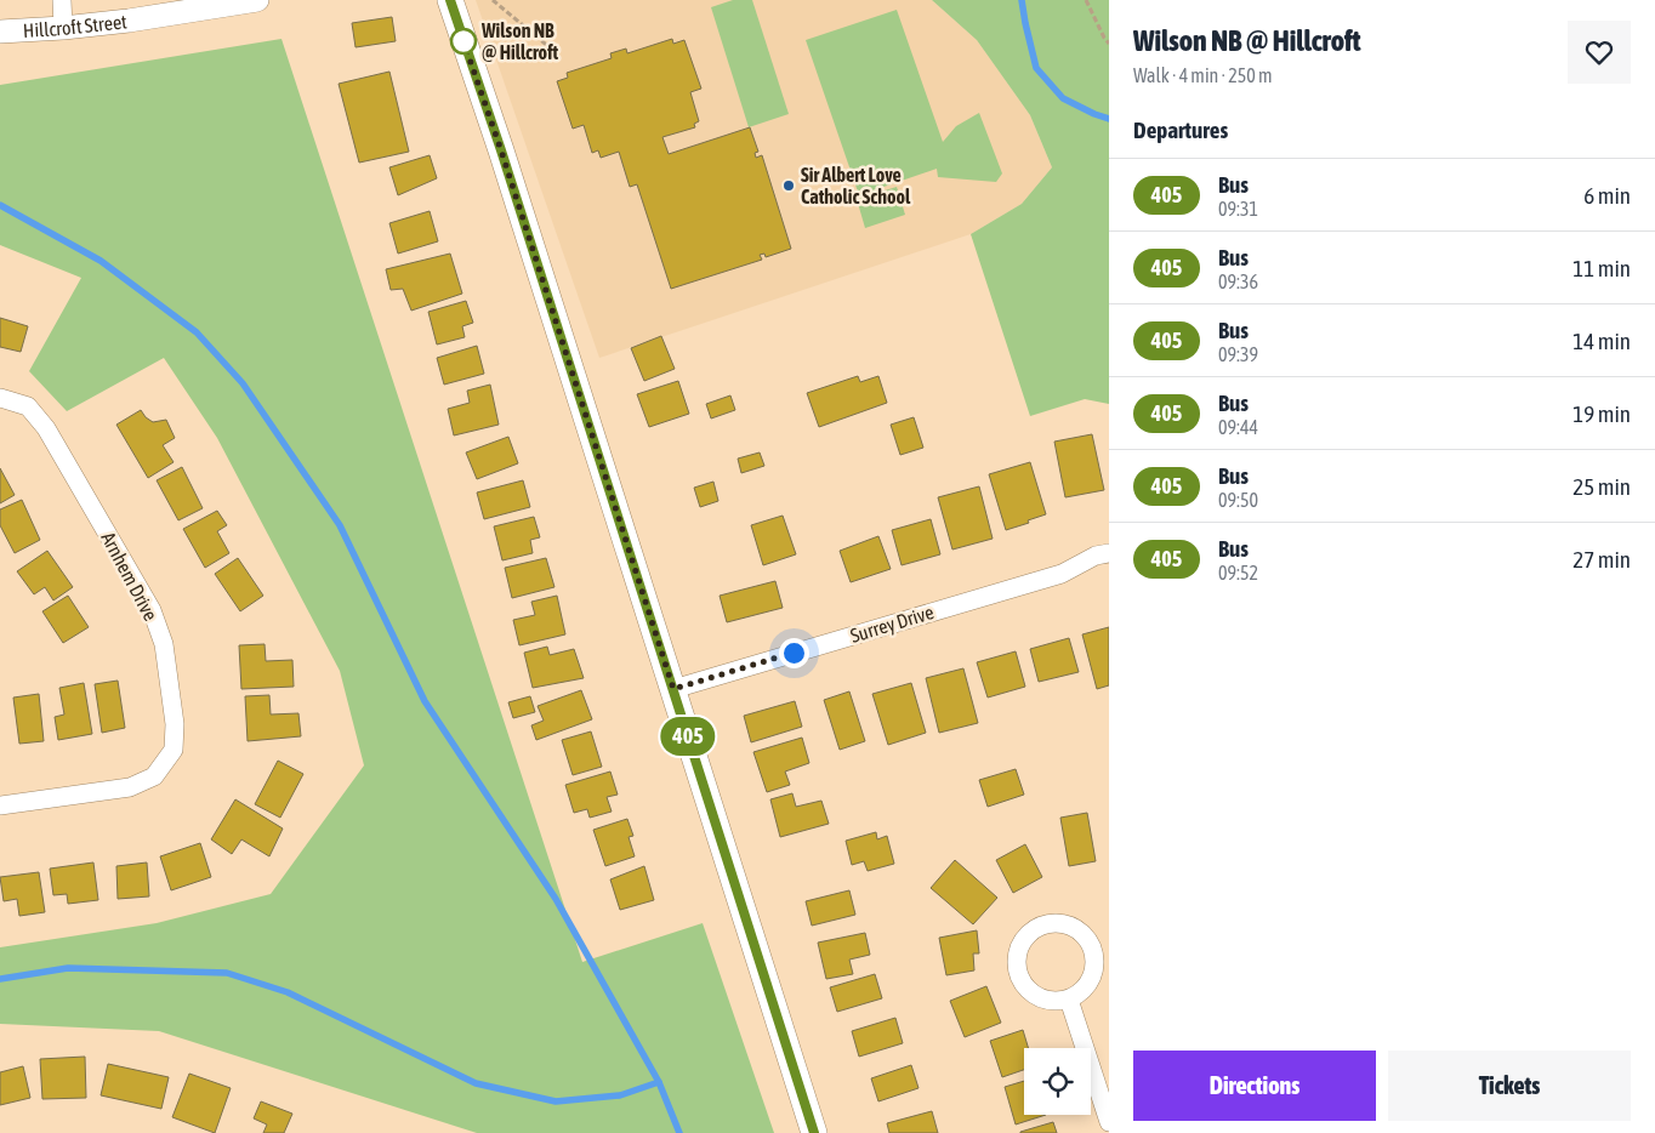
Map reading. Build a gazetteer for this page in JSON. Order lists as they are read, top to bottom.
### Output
{
  "streets": {
    "street": ["Hillcroft Street", "Arnhem Drive", "Surrey Drive"]
  },
  "places": ["Wilson NB @ Hillcroft", "Sir Albert Love Catholic School"],
  "lines": ["bus line 405"],
  "page": {
    "on_map": "405",
    "heading": [
      ["Wilson NB @ Hillcroft", "Walk · 4 min · 250 m"],
      "Departures"
    ],
    "list": [
      {
        "mark": "405",
        "name": "Bus",
        "note": "09:31",
        "value": "6 min"
      },
      {
        "mark": "405",
        "name": "Bus",
        "note": "09:36",
        "value": "11 min"
      },
      {
        "mark": "405",
        "name": "Bus",
        "note": "09:39",
        "value": "14 min"
      },
      {
        "mark": "405",
        "name": "Bus",
        "note": "09:44",
        "value": "19 min"
      },
      {
        "mark": "405",
        "name": "Bus",
        "note": "09:50",
        "value": "25 min"
      },
      {
        "mark": "405",
        "name": "Bus",
        "note": "09:52",
        "value": "27 min"
      }
    ],
    "buttons": ["Directions", "Tickets"]
  }
}
